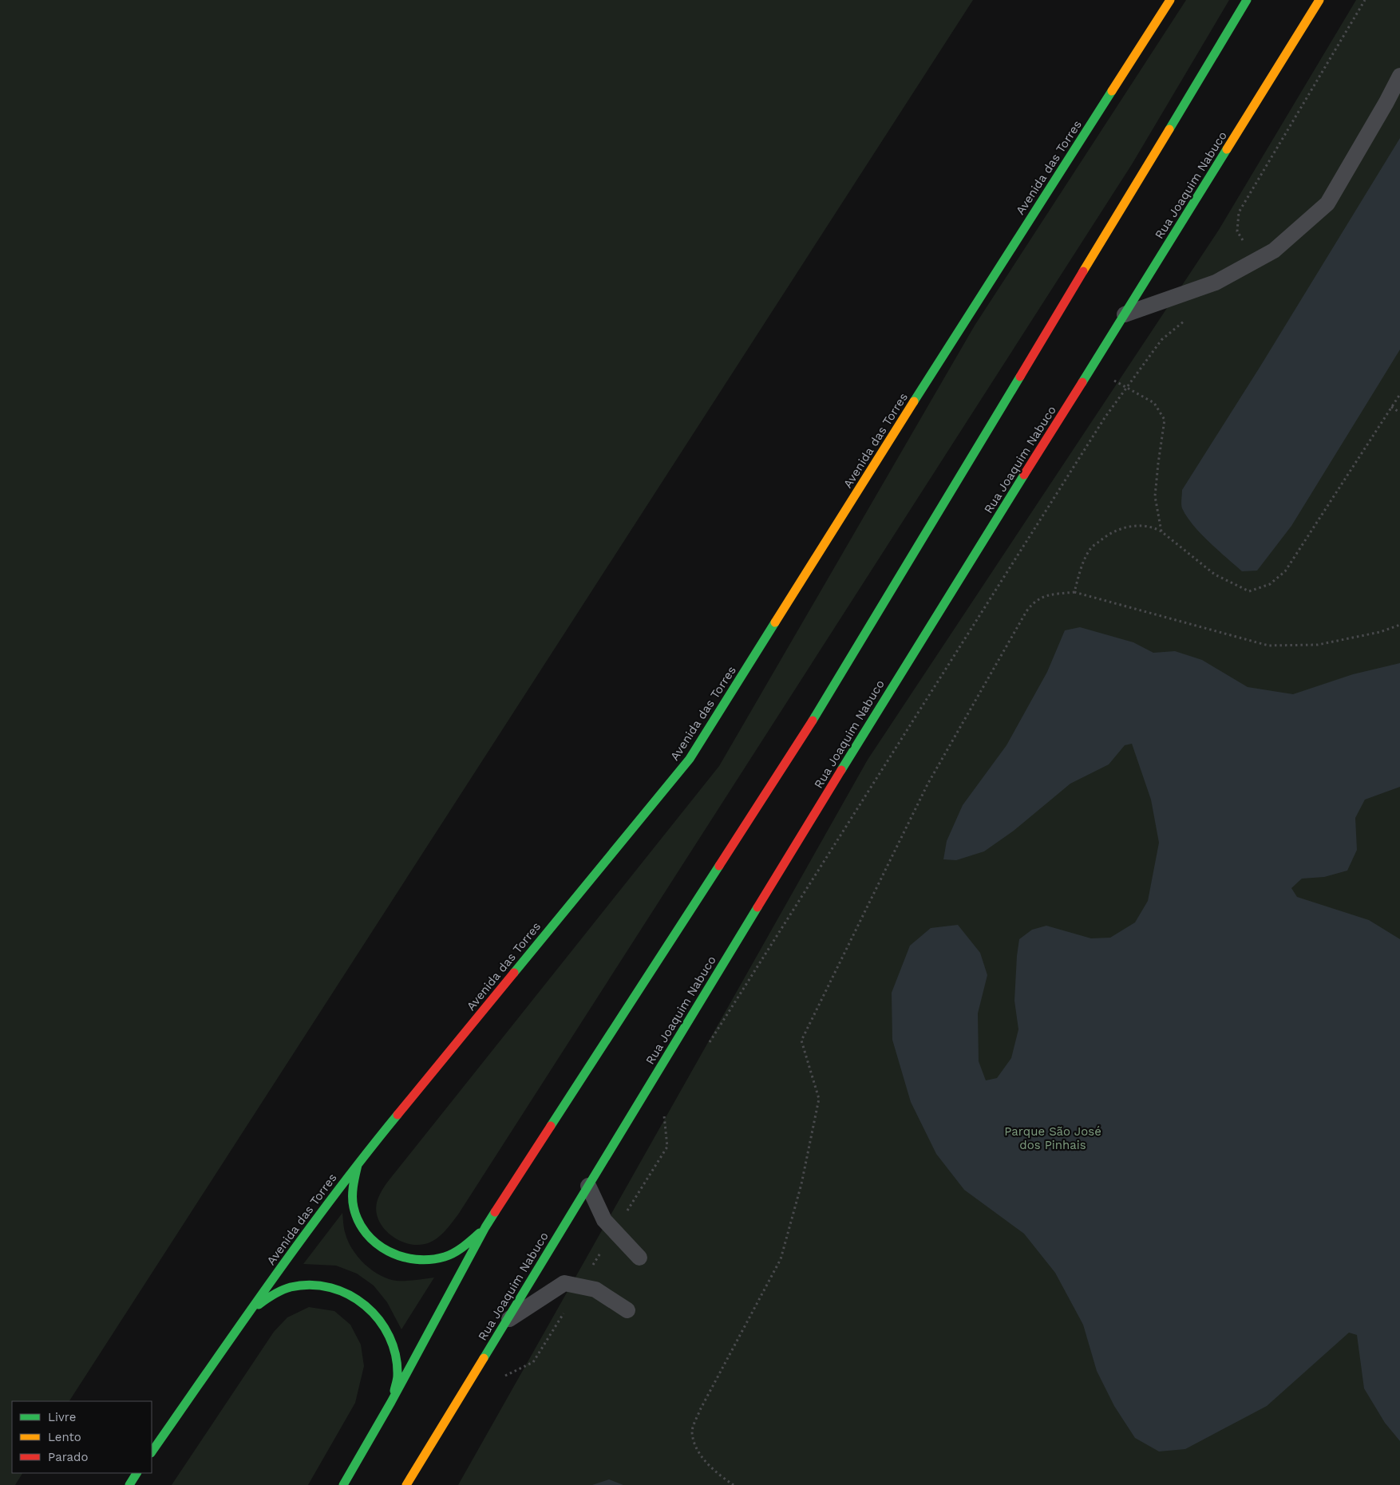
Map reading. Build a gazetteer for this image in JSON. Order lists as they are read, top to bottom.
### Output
{
  "streets": {
    "main road": ["Avenida das Torres", "Rua Joaquim Nabuco"]
  },
  "parks": ["Parque São José dos Pinhais"],
  "legend": ["Livre", "Lento", "Parado"]
}
